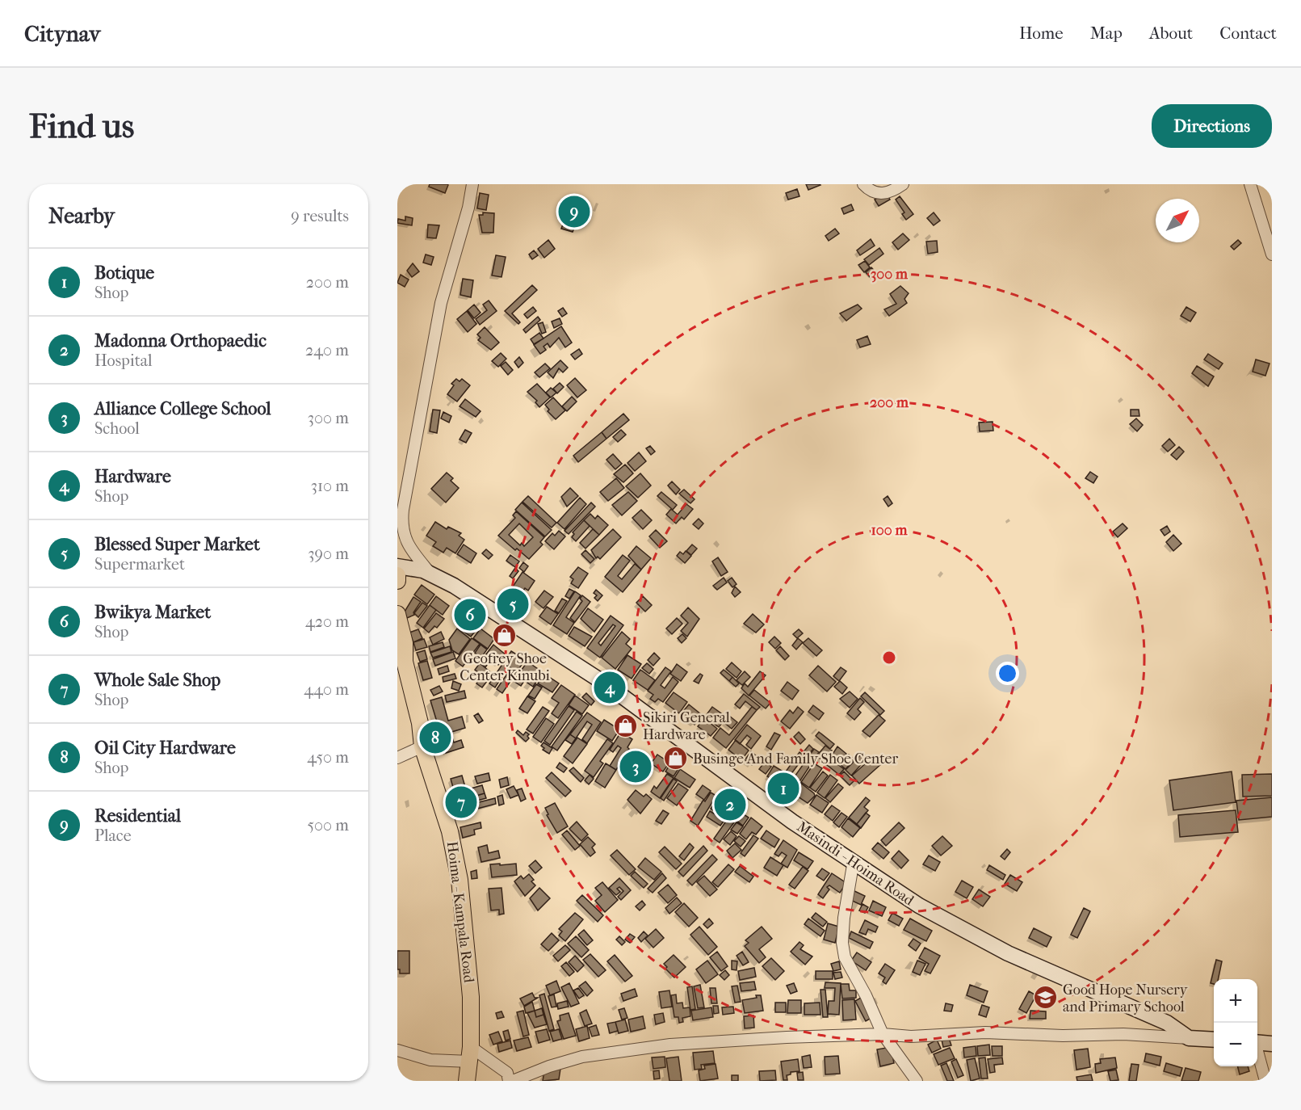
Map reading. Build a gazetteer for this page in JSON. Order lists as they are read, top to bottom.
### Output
{
  "streets": {
    "main road": ["Masindi - Hoima Road", "Hoima - Kampala Road"]
  },
  "places": {
    "shop": ["Geofrey Shoe Center Kinubi", "Sikiri General Hardware", "Businge And Family Shoe Center"],
    "school or university": ["Good Hope Nursery and Primary School"]
  },
  "north": "top right",
  "page": {
    "header": "Citynav",
    "nav": [
      "Home",
      "Map",
      "About",
      "Contact"
    ],
    "buttons": "Directions",
    "title": "Find us",
    "heading": ["Nearby", "9 results"],
    "pins": [
      "9",
      "5",
      "6",
      "4",
      "8",
      "3",
      "1",
      "7",
      "2"
    ],
    "list": [
      {
        "mark": "1",
        "name": "Botique",
        "note": "Shop",
        "value": "200 m"
      },
      {
        "mark": "2",
        "name": "Madonna Orthopaedic",
        "note": "Hospital",
        "value": "240 m"
      },
      {
        "mark": "3",
        "name": "Alliance College School",
        "note": "School",
        "value": "300 m"
      },
      {
        "mark": "4",
        "name": "Hardware",
        "note": "Shop",
        "value": "310 m"
      },
      {
        "mark": "5",
        "name": "Blessed Super Market",
        "note": "Supermarket",
        "value": "390 m"
      },
      {
        "mark": "6",
        "name": "Bwikya Market",
        "note": "Shop",
        "value": "420 m"
      },
      {
        "mark": "7",
        "name": "Whole Sale Shop",
        "note": "Shop",
        "value": "440 m"
      },
      {
        "mark": "8",
        "name": "Oil City Hardware",
        "note": "Shop",
        "value": "450 m"
      },
      {
        "mark": "9",
        "name": "Residential",
        "note": "Place",
        "value": "500 m"
      }
    ],
    "map_buttons": ["+", "−"]
  },
  "rings": ["300 m", "200 m", "100 m"]
}
